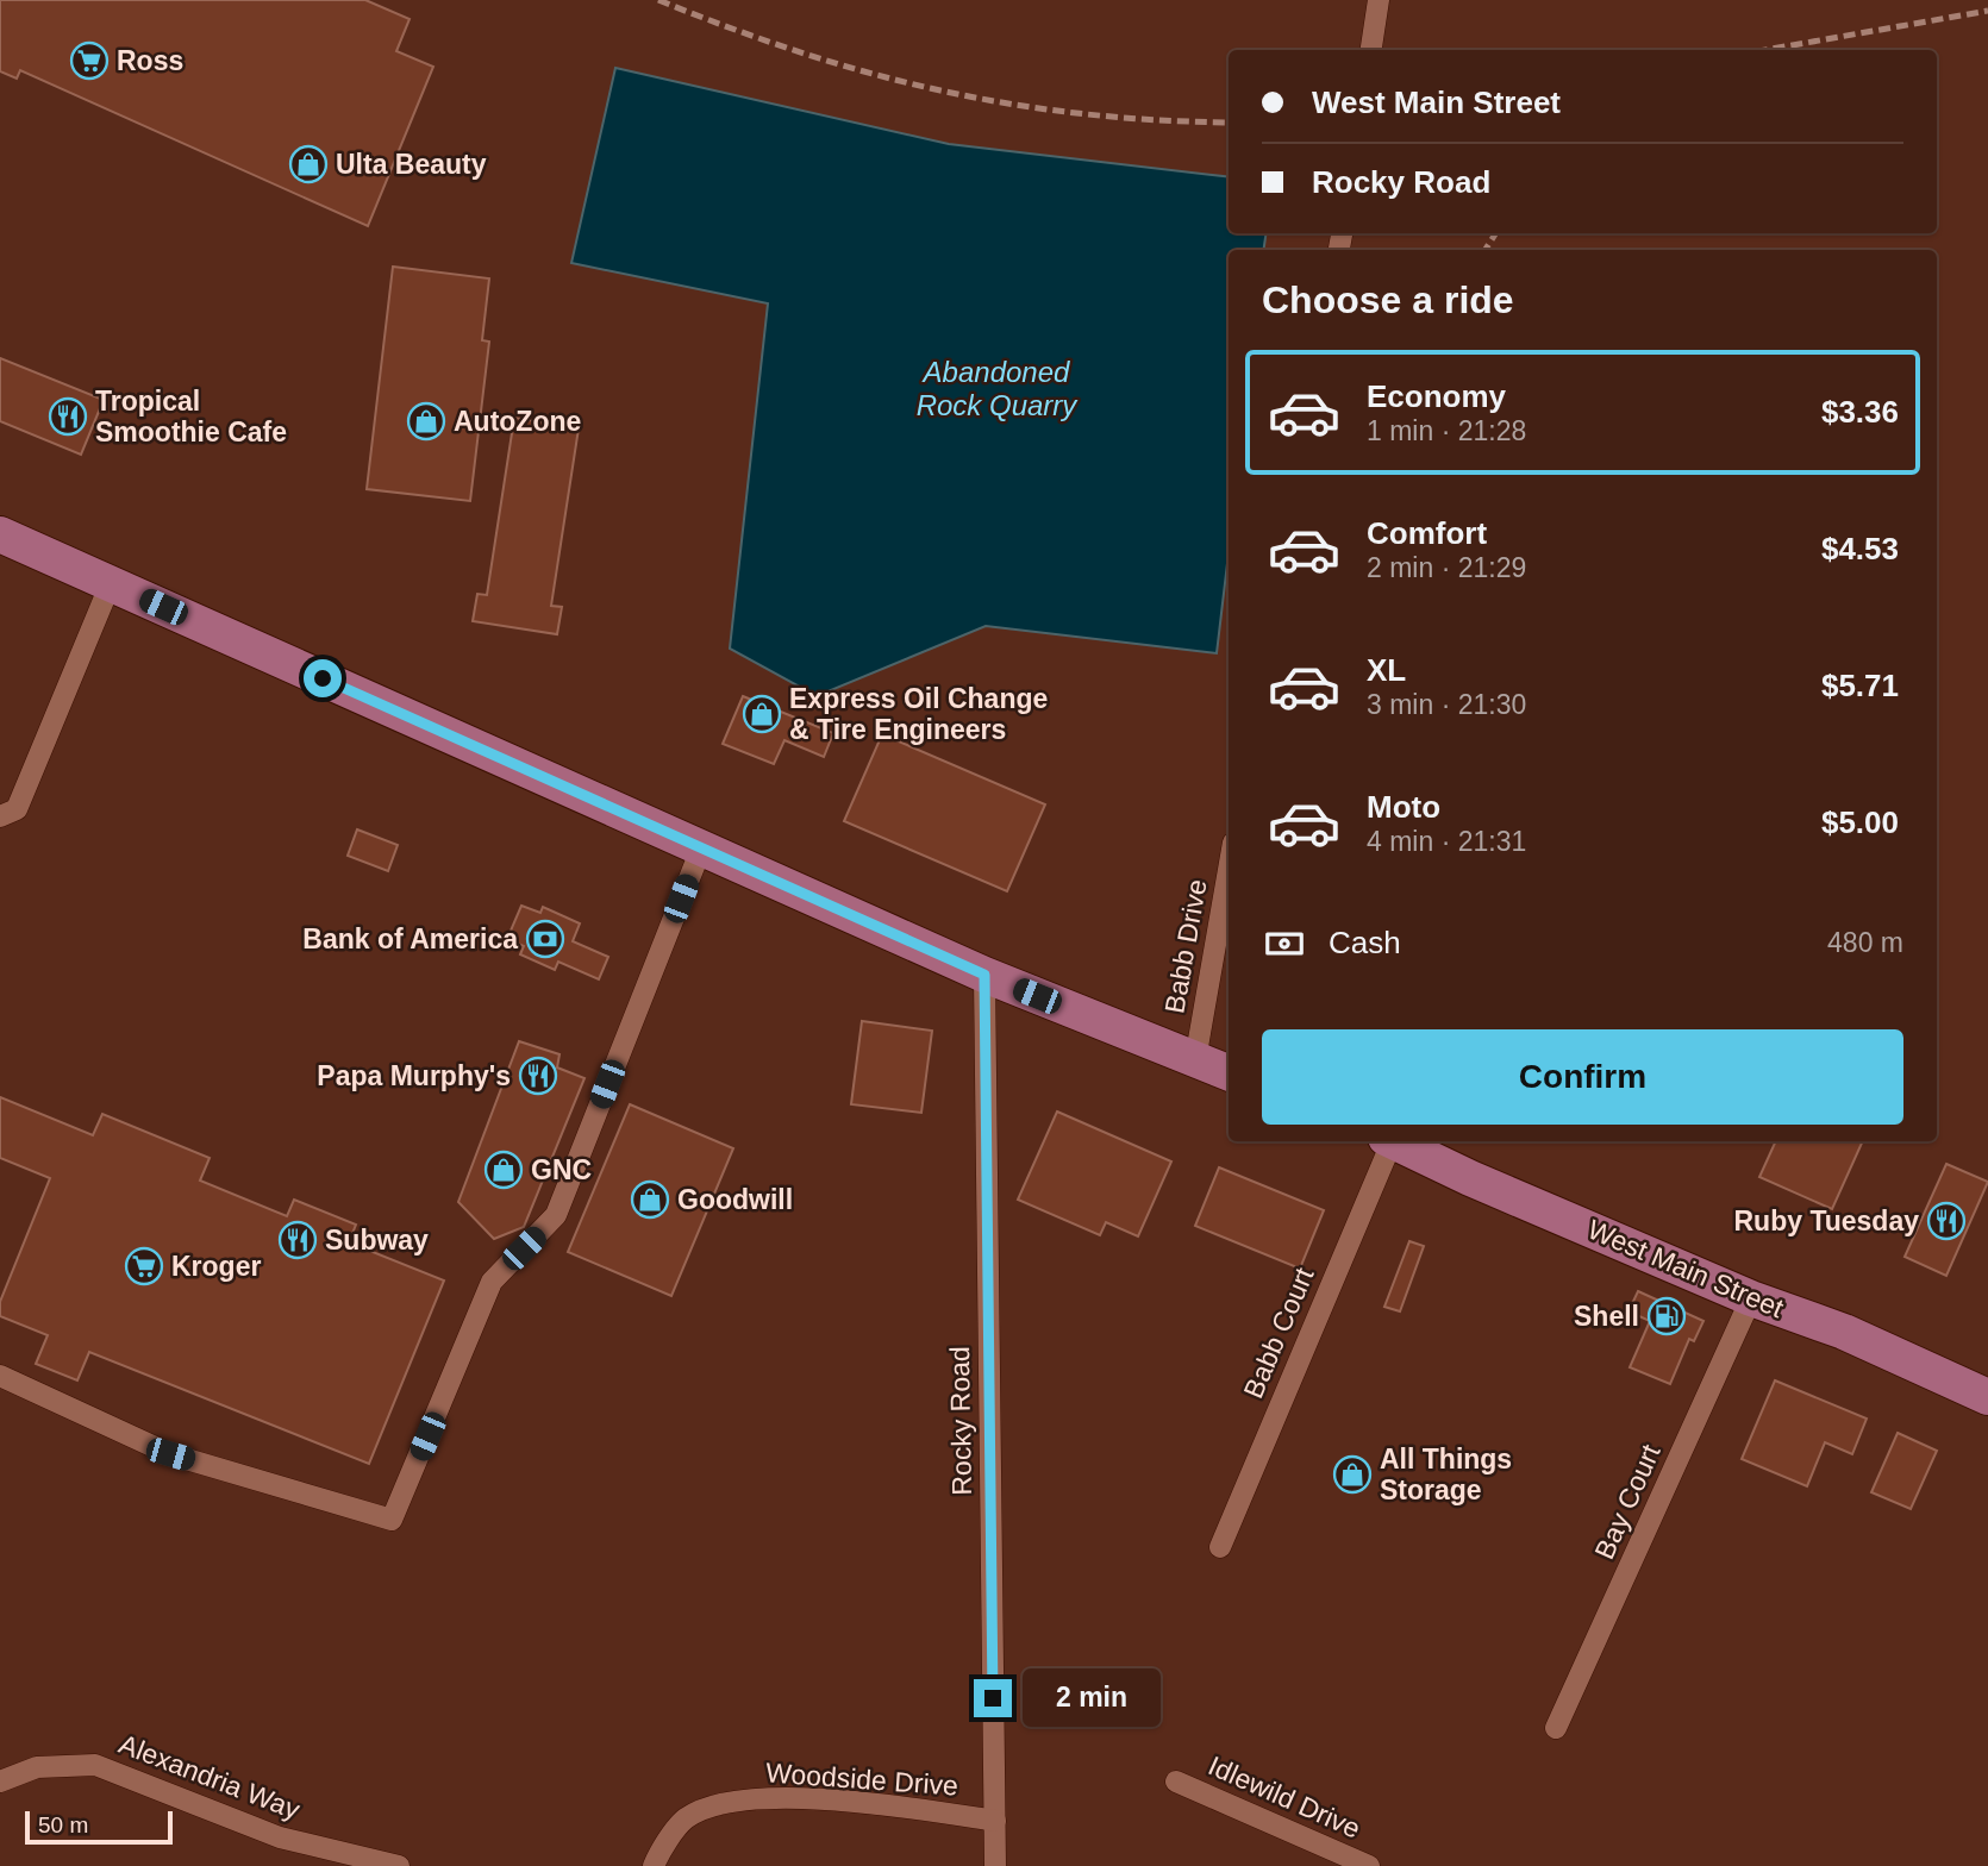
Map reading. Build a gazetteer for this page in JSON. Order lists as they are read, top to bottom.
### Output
{
  "streets": {
    "main road": ["West Main Street"],
    "street": [
      "Babb Drive",
      "Babb Court",
      "Rocky Road",
      "Bay Court",
      "Alexandria Way",
      "Woodside Drive",
      "Idlewild Drive"
    ]
  },
  "crossings": [
    ["West Main Street", "Bay Court"],
    ["Rocky Road", "Woodside Drive"]
  ],
  "water": ["Abandoned Rock Quarry"],
  "places": {
    "supermarket": ["Ross", "Kroger"],
    "shop": [
      "Ulta Beauty",
      "AutoZone",
      "Express Oil Change & Tire Engineers",
      "GNC",
      "Goodwill",
      "All Things Storage"
    ],
    "restaurant": [
      "Tropical Smoothie Cafe",
      "Papa Murphy's",
      "Ruby Tuesday",
      "Subway"
    ],
    "bank": ["Bank of America"],
    "fuel station": ["Shell"]
  },
  "scale_bar": "50 m",
  "page": {
    "banner": ["West Main Street", "Rocky Road"],
    "heading": "Choose a ride",
    "list": [
      {
        "name": "Economy",
        "note": "1 min · 21:28",
        "value": "$3.36"
      },
      {
        "name": "Comfort",
        "note": "2 min · 21:29",
        "value": "$4.53"
      },
      {
        "name": "XL",
        "note": "3 min · 21:30",
        "value": "$5.71"
      },
      {
        "name": "Moto",
        "note": "4 min · 21:31",
        "value": "$5.00"
      }
    ],
    "pay": ["Cash", "480 m"],
    "buttons": "Confirm",
    "bubble": "2 min",
    "scale": "50 m"
  }
}
